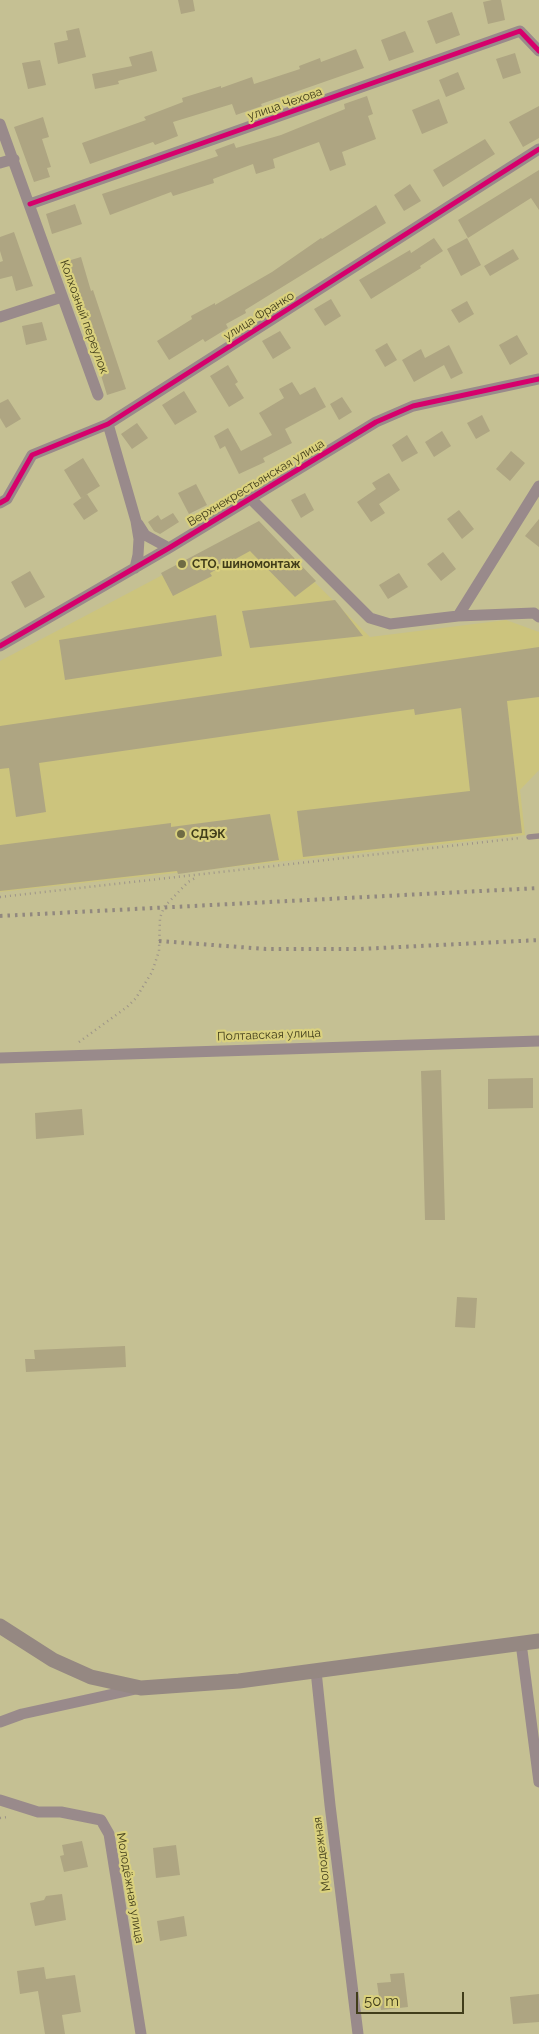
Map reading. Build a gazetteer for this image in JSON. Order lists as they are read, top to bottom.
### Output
{
  "streets": {
    "street": [
      "улица Чехова",
      "улица Франко",
      "Колхозный переулок",
      "Верхнекрестьянская улица",
      "Полтавская улица",
      "Молодежная",
      "Молодёжная улица"
    ]
  },
  "crossings": [
    ["улица Чехова", "Колхозный переулок"]
  ],
  "places": ["СТО, шиномонтаж", "СДЭК"],
  "scale_bar": "50 m"
}
